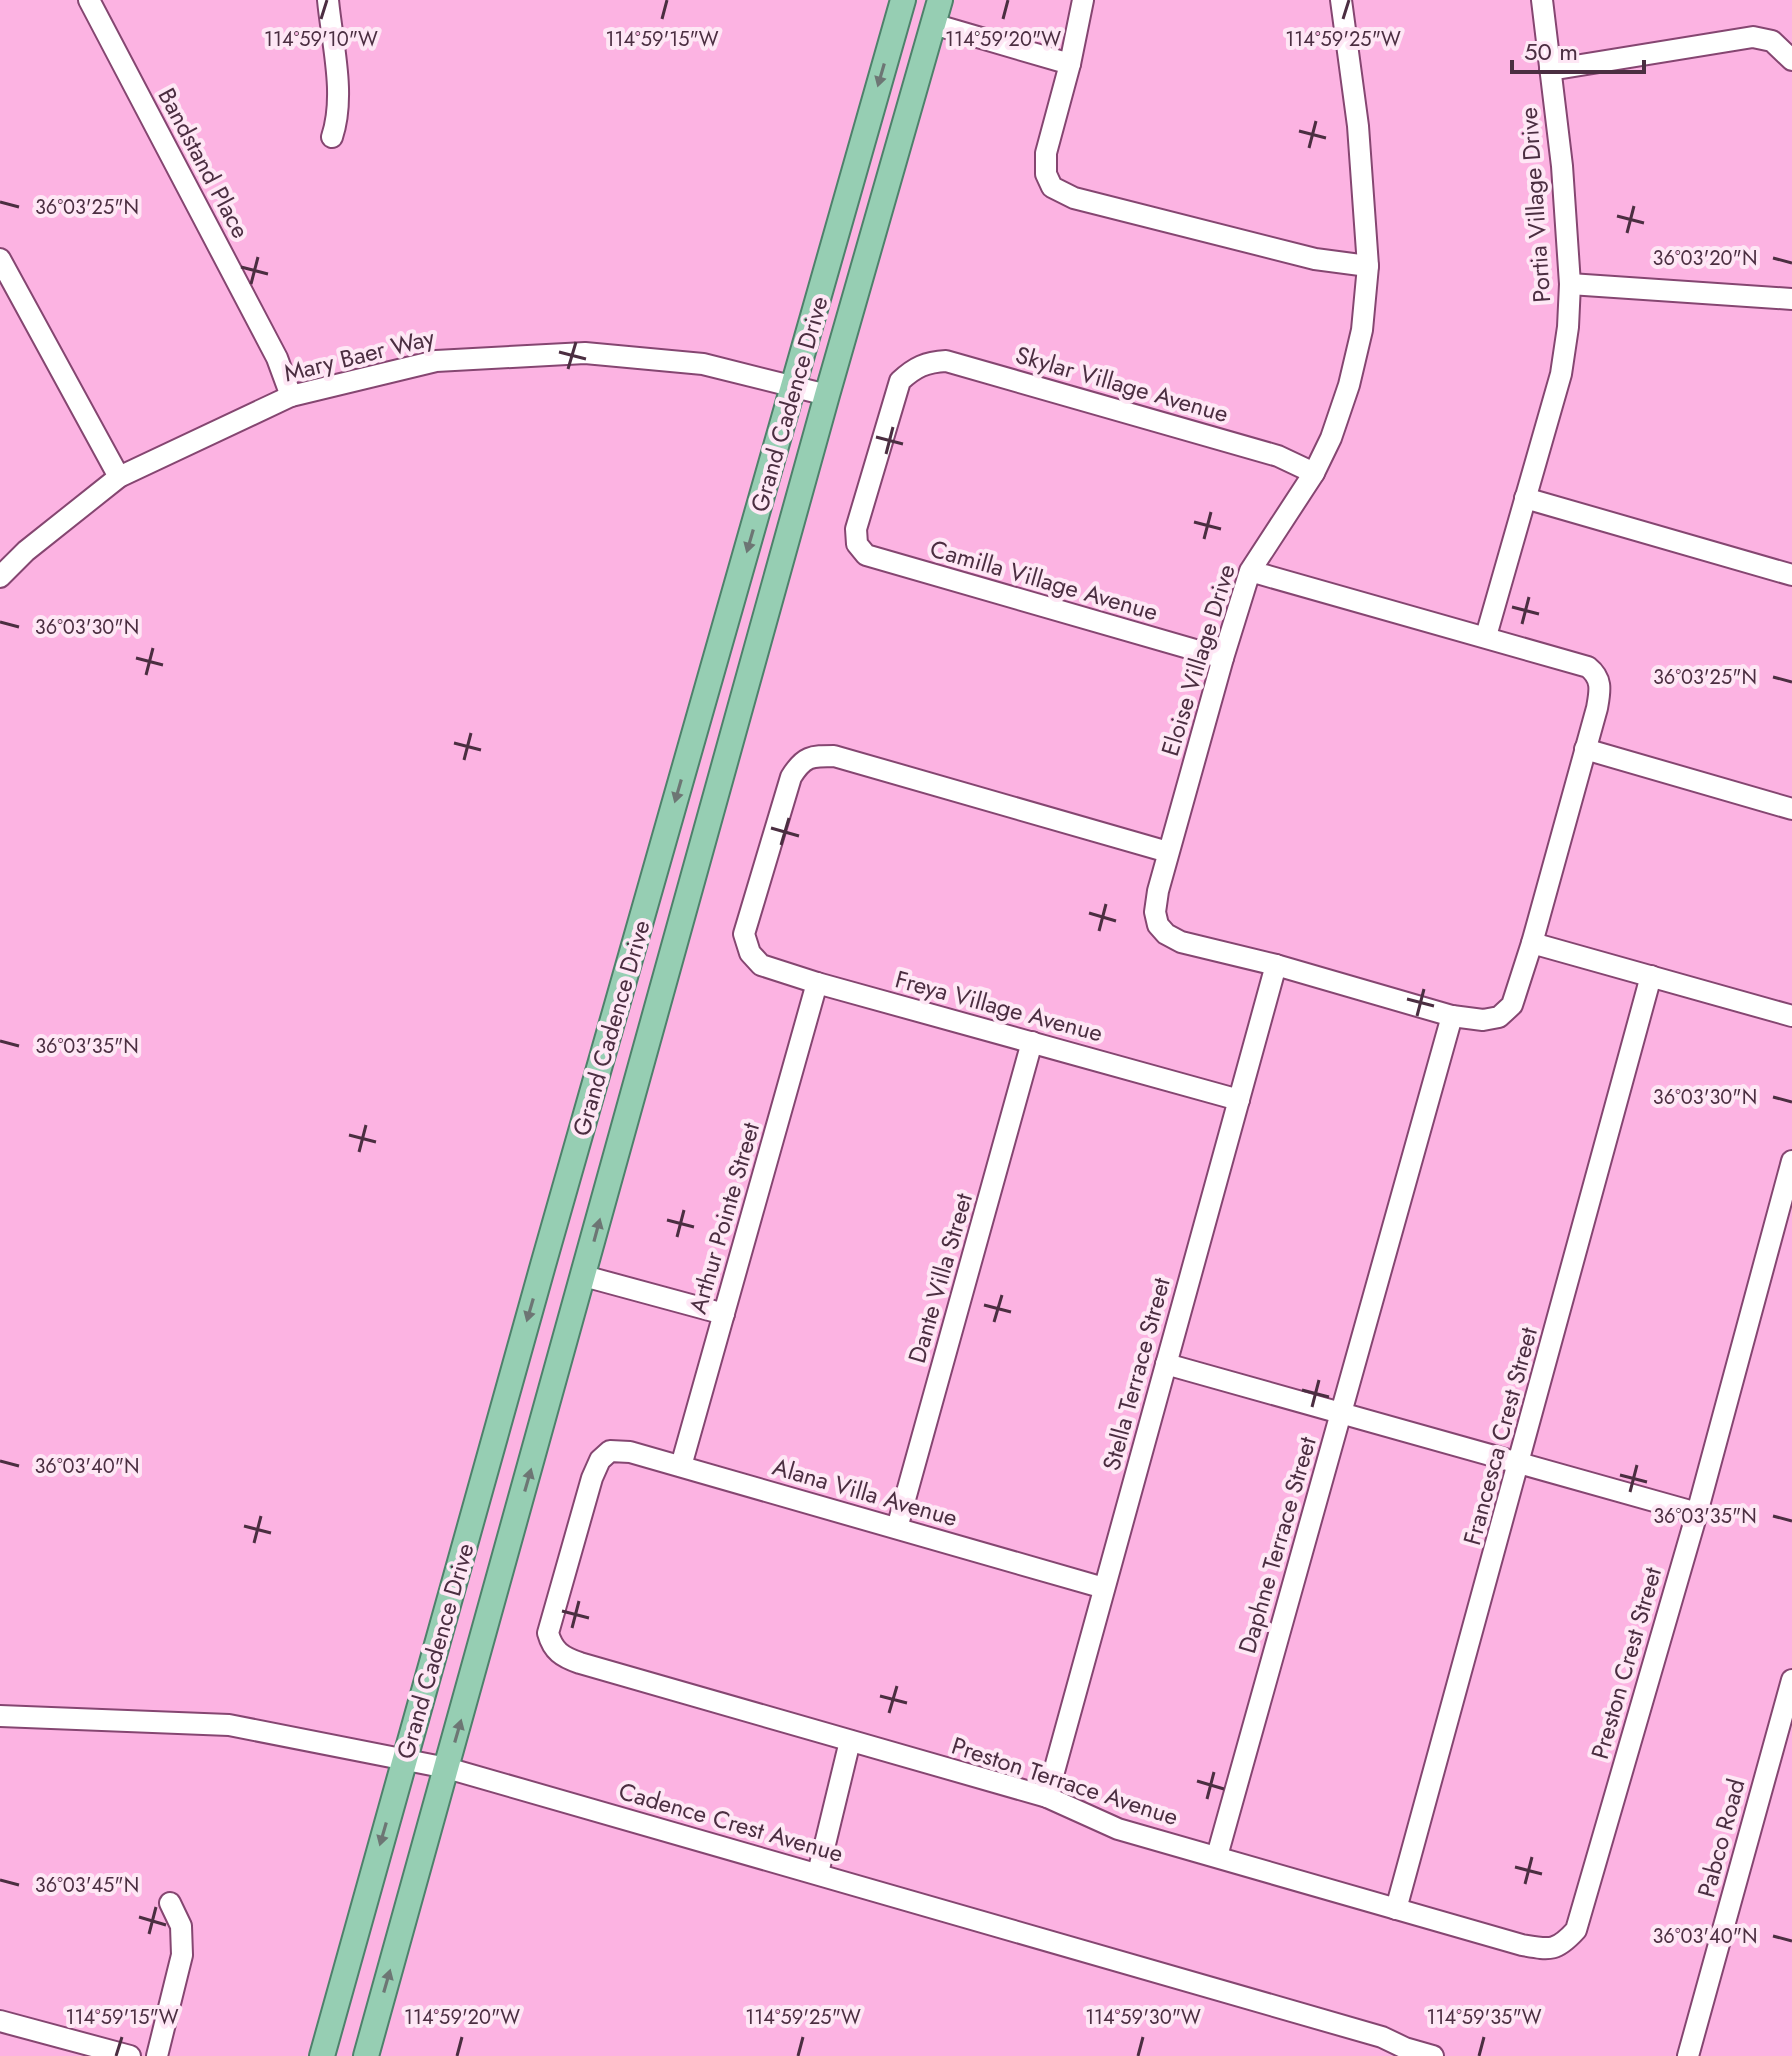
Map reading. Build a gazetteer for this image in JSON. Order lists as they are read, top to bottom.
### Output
{
  "streets": {
    "main road": ["Grand Cadence Drive"],
    "street": [
      "Bandstand Place",
      "Portia Village Drive",
      "Mary Baer Way",
      "Skylar Village Avenue",
      "Camilla Village Avenue",
      "Eloise Village Drive",
      "Freya Village Avenue",
      "Arthur Pointe Street",
      "Dante Villa Street",
      "Stella Terrace Street",
      "Francesca Crest Street",
      "Alana Villa Avenue",
      "Daphne Terrace Street",
      "Preston Crest Street",
      "Preston Terrace Avenue",
      "Cadence Crest Avenue",
      "Pabco Road"
    ]
  },
  "crossings": [
    ["Bandstand Place", "Mary Baer Way"],
    ["Mary Baer Way", "Grand Cadence Drive"],
    ["Skylar Village Avenue", "Camilla Village Avenue"],
    ["Skylar Village Avenue", "Eloise Village Drive"],
    ["Grand Cadence Drive", "Cadence Crest Avenue"],
    ["Camilla Village Avenue", "Eloise Village Drive"],
    ["Eloise Village Drive", "Freya Village Avenue"],
    ["Eloise Village Drive", "Stella Terrace Street"],
    ["Freya Village Avenue", "Arthur Pointe Street"],
    ["Freya Village Avenue", "Dante Villa Street"],
    ["Freya Village Avenue", "Stella Terrace Street"],
    ["Arthur Pointe Street", "Alana Villa Avenue"],
    ["Dante Villa Street", "Alana Villa Avenue"],
    ["Stella Terrace Street", "Alana Villa Avenue"],
    ["Stella Terrace Street", "Preston Terrace Avenue"],
    ["Francesca Crest Street", "Preston Terrace Avenue"],
    ["Alana Villa Avenue", "Preston Terrace Avenue"],
    ["Daphne Terrace Street", "Preston Terrace Avenue"],
    ["Preston Crest Street", "Preston Terrace Avenue"]
  ],
  "scale_bar": "50 m",
  "coordinates": [
    "114°59'10\"W",
    "114°59'15\"W",
    "114°59'20\"W",
    "114°59'25\"W",
    "36°03'25\"N",
    "36°03'20\"N",
    "36°03'30\"N",
    "36°03'35\"N",
    "36°03'40\"N",
    "36°03'45\"N",
    "114°59'30\"W",
    "114°59'35\"W"
  ]
}
